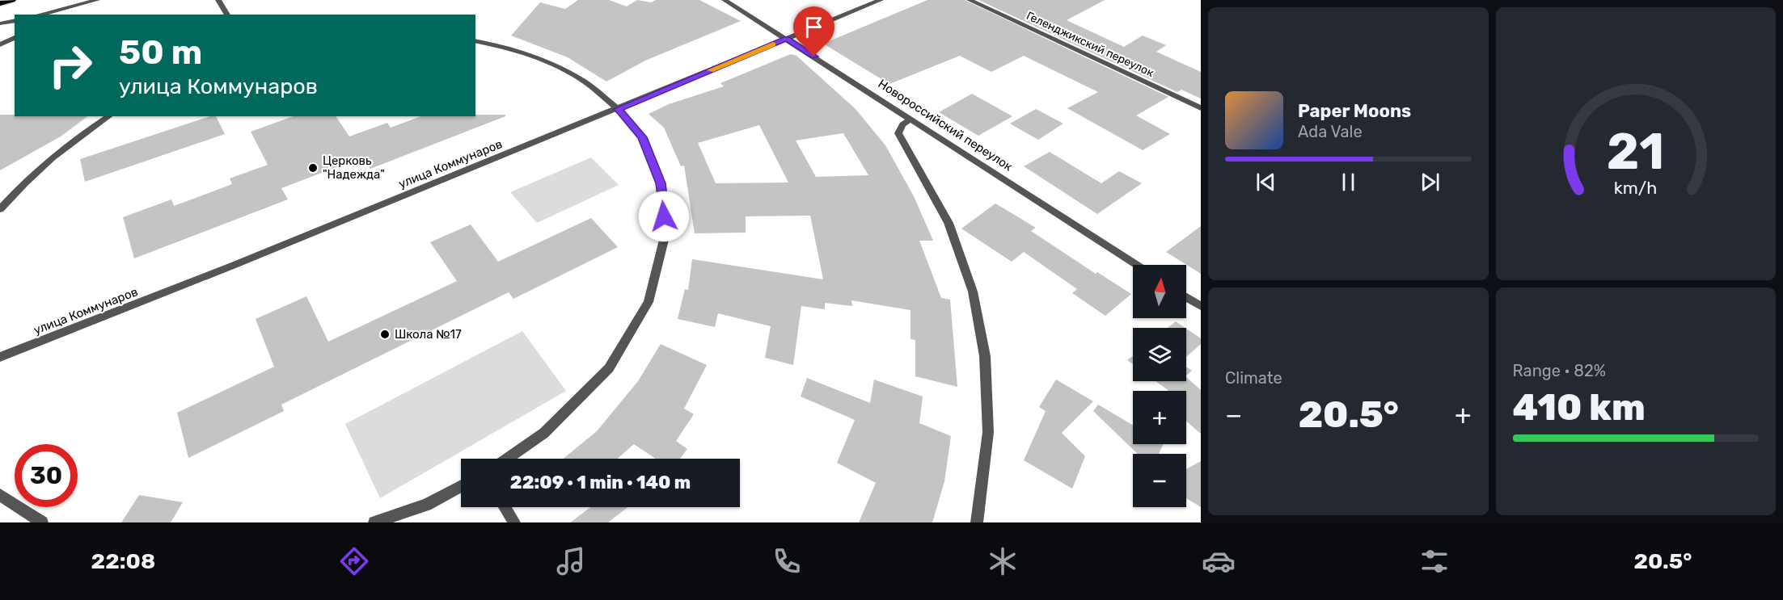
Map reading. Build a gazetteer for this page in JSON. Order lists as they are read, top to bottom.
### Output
{
  "streets": {
    "street": ["Геленджикский переулок", "Новороссийский переулок", "улица Коммунаров"]
  },
  "crossings": [
    ["Новороссийский переулок", "улица Коммунаров"]
  ],
  "places": ["Церковь \"Надежда\"", "Школа №17"],
  "north": "top",
  "page": {
    "turn": ["50 m", "улица Коммунаров"],
    "song": ["Paper Moons", "Ada Vale"],
    "map_buttons": ["+", "−"],
    "tile": [
      "Climate",
      ["Range · 82%", "410 km"]
    ],
    "heat": ["−", "20.5°", "+"],
    "limit": "30",
    "trip": "22:09 · 1 min · 140 m",
    "tabs": ["22:08", "20.5°"],
    "gauge": ["21", "km/h"]
  }
}
